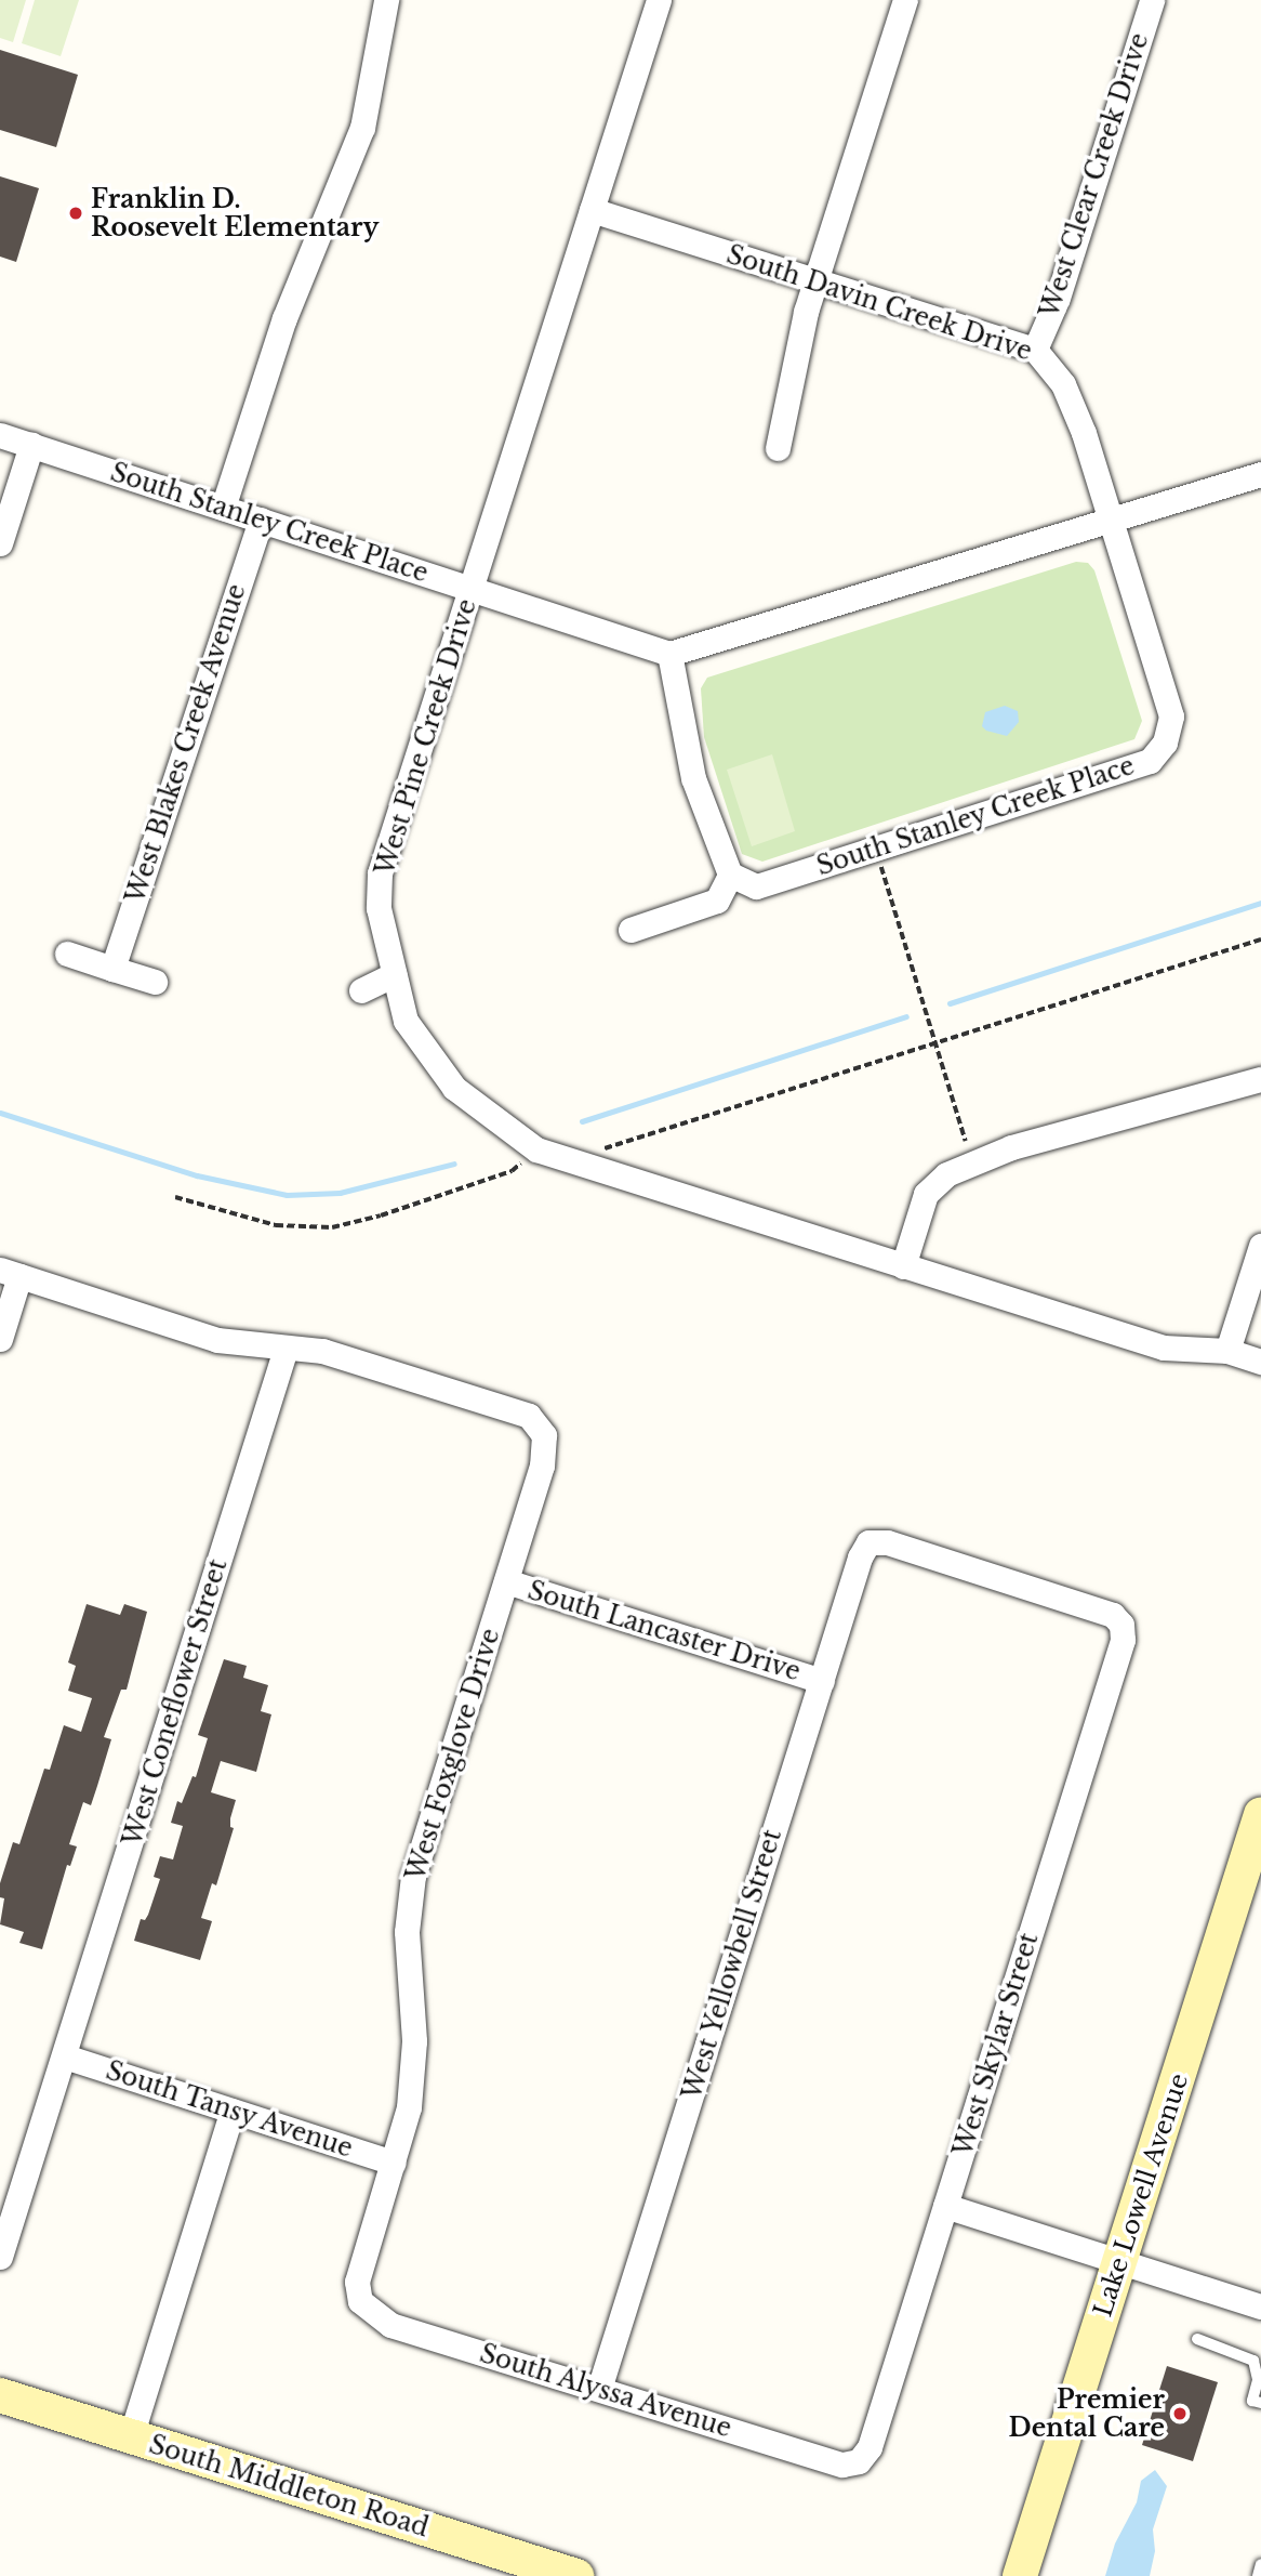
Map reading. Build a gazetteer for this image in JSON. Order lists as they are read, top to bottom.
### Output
{
  "streets": {
    "main road": ["Lake Lowell Avenue", "South Middleton Road"],
    "street": [
      "West Clear Creek Drive",
      "South Davin Creek Drive",
      "South Stanley Creek Place",
      "West Pine Creek Drive",
      "West Blakes Creek Avenue",
      "South Lancaster Drive",
      "West Coneflower Street",
      "West Foxglove Drive",
      "West Yellowbell Street",
      "West Skylar Street",
      "South Tansy Avenue",
      "South Alyssa Avenue"
    ]
  },
  "crossings": [
    ["West Clear Creek Drive", "South Davin Creek Drive"],
    ["South Davin Creek Drive", "South Stanley Creek Place"],
    ["South Davin Creek Drive", "West Pine Creek Drive"],
    ["South Stanley Creek Place", "West Pine Creek Drive"],
    ["South Stanley Creek Place", "West Blakes Creek Avenue"],
    ["South Lancaster Drive", "West Foxglove Drive"],
    ["South Lancaster Drive", "West Yellowbell Street"],
    ["West Coneflower Street", "West Foxglove Drive"],
    ["West Coneflower Street", "South Tansy Avenue"],
    ["West Foxglove Drive", "South Tansy Avenue"],
    ["West Foxglove Drive", "South Alyssa Avenue"],
    ["West Yellowbell Street", "West Skylar Street"],
    ["West Yellowbell Street", "South Alyssa Avenue"],
    ["West Skylar Street", "South Alyssa Avenue"]
  ],
  "places": ["Franklin D. Roosevelt Elementary", "Premier Dental Care"]
}
